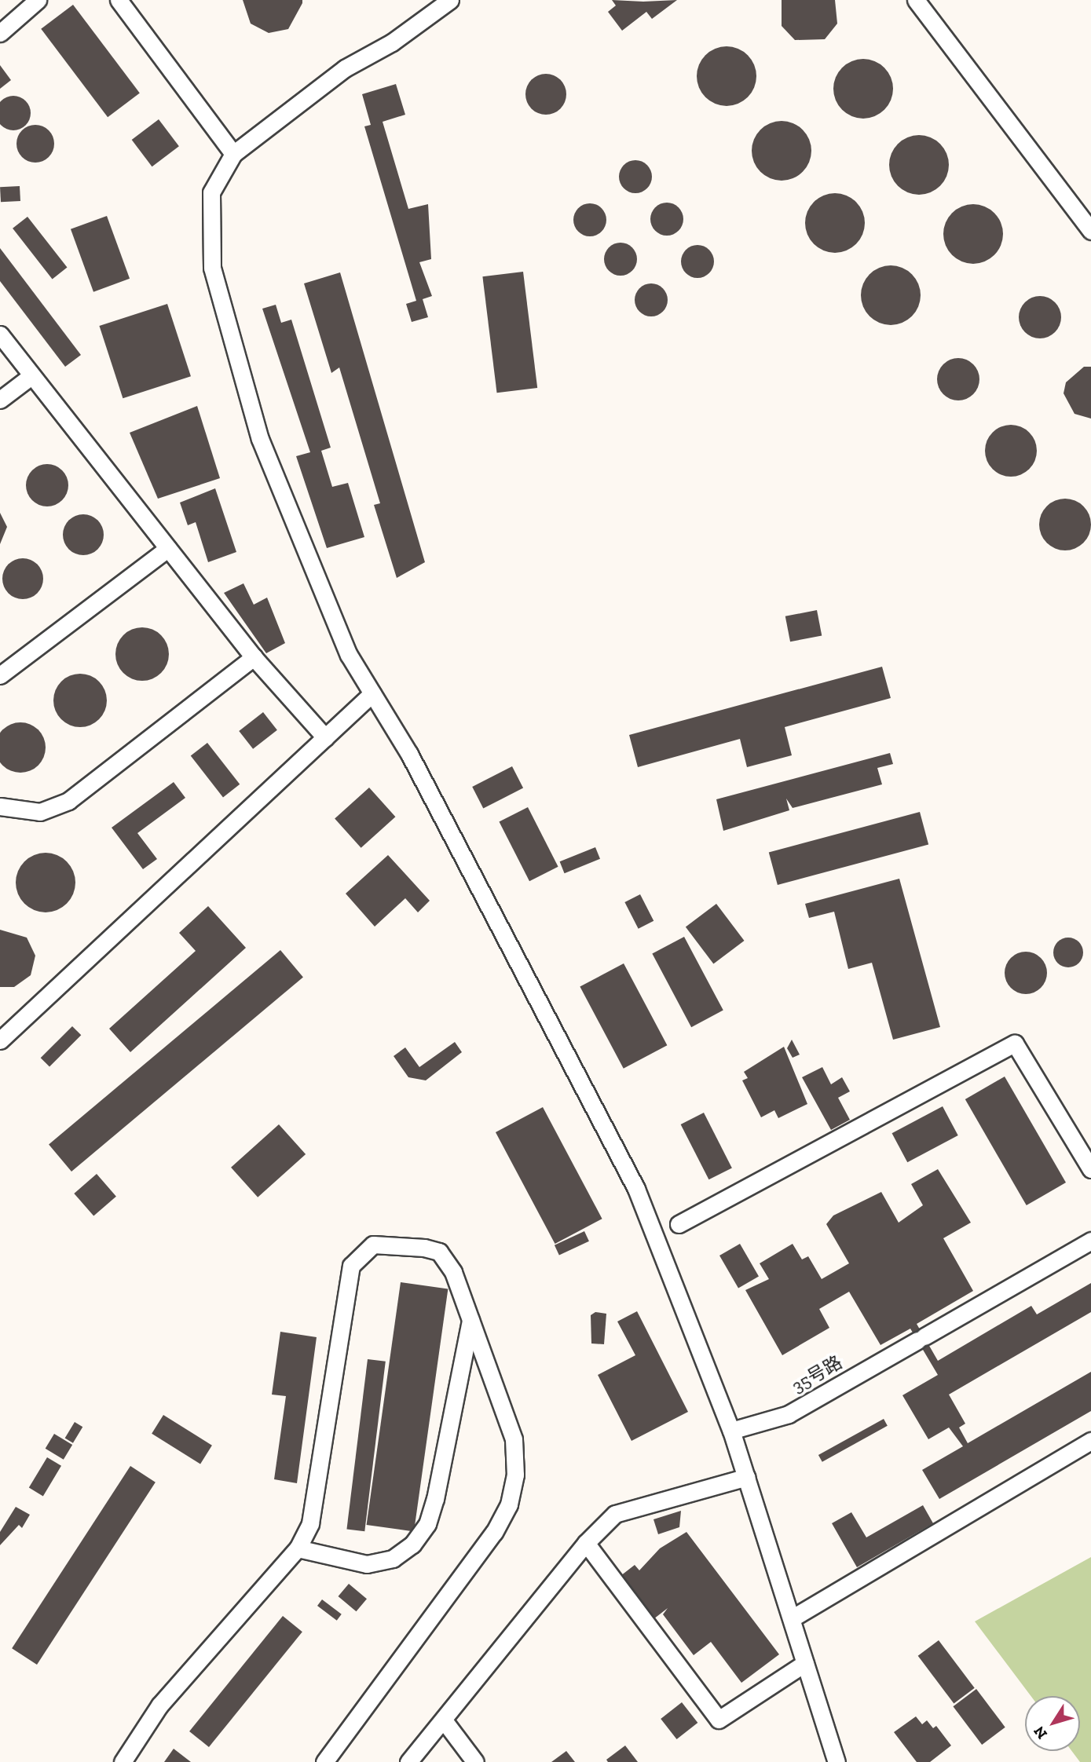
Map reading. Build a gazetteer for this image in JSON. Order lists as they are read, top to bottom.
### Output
{
  "streets": {
    "street": ["35号路"]
  },
  "north": "bottom left"
}
